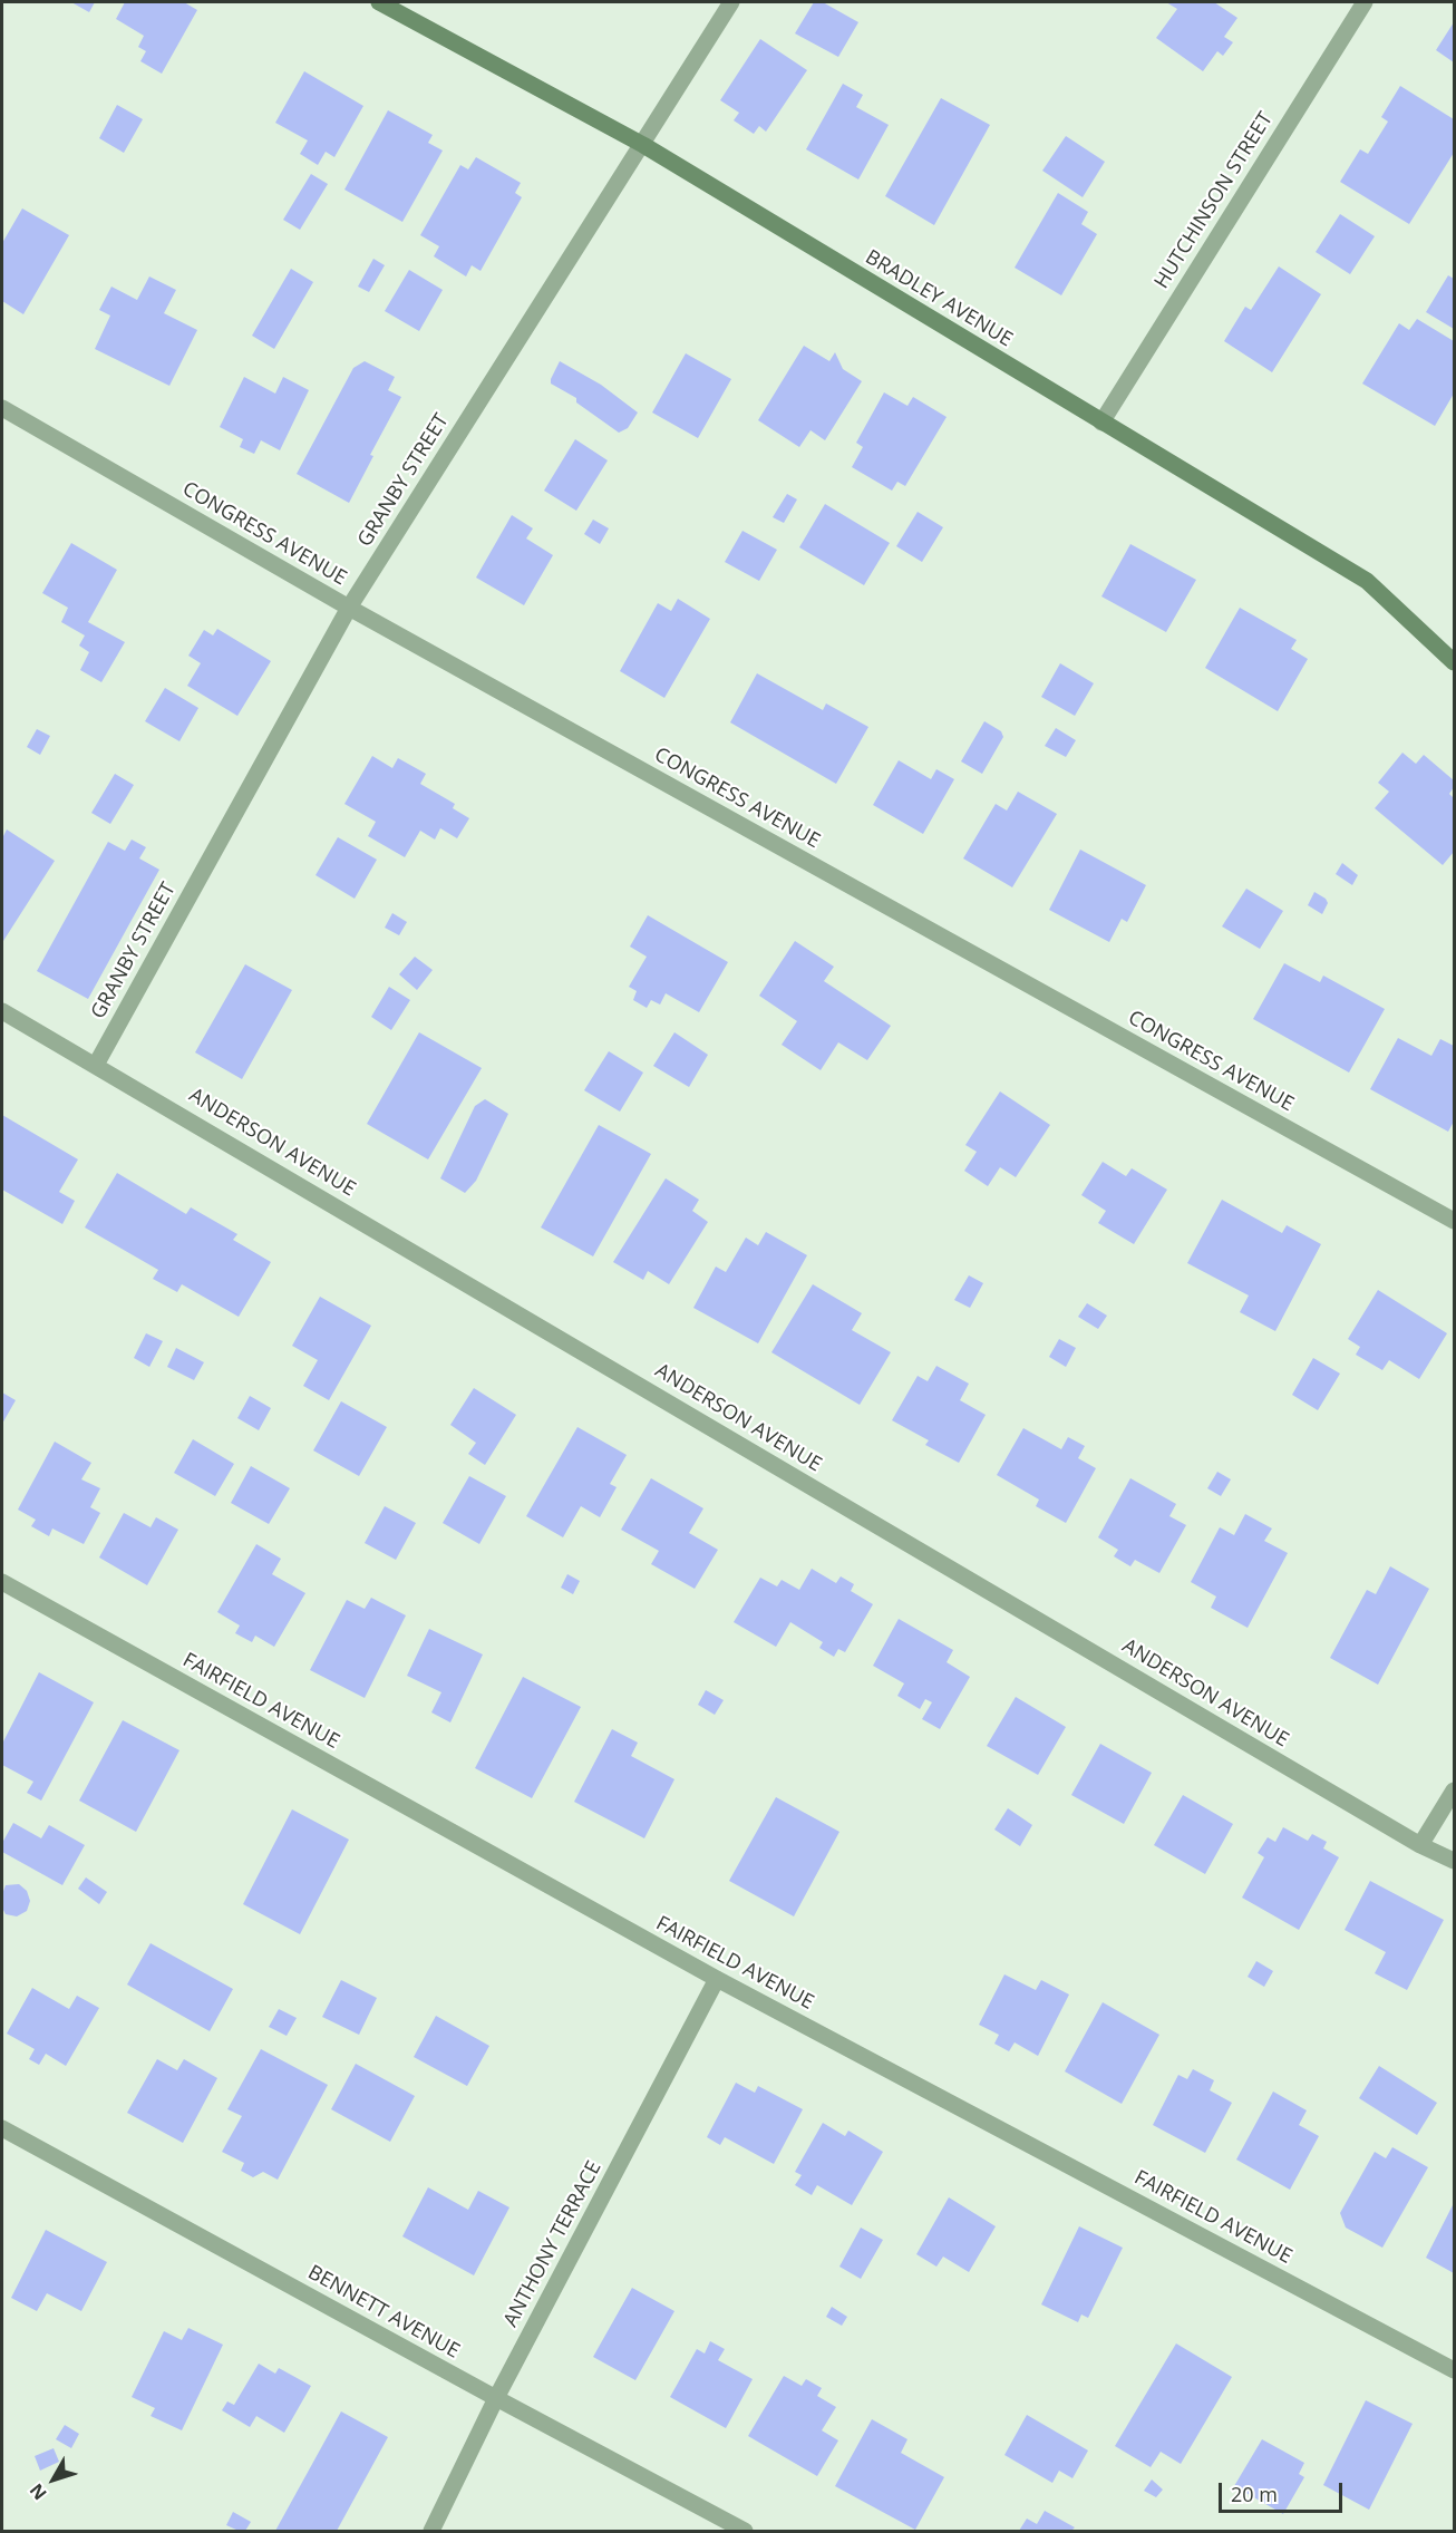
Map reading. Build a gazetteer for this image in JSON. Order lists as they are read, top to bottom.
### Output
{
  "streets": {
    "street": [
      "HUTCHINSON STREET",
      "BRADLEY AVENUE",
      "GRANBY STREET",
      "CONGRESS AVENUE",
      "ANDERSON AVENUE",
      "FAIRFIELD AVENUE",
      "ANTHONY TERRACE",
      "BENNETT AVENUE"
    ]
  },
  "crossings": [
    ["HUTCHINSON STREET", "BRADLEY AVENUE"],
    ["BRADLEY AVENUE", "GRANBY STREET"],
    ["GRANBY STREET", "CONGRESS AVENUE"],
    ["GRANBY STREET", "ANDERSON AVENUE"],
    ["FAIRFIELD AVENUE", "ANTHONY TERRACE"],
    ["ANTHONY TERRACE", "BENNETT AVENUE"]
  ],
  "scale_bar": "20 m",
  "north": "bottom left"
}
